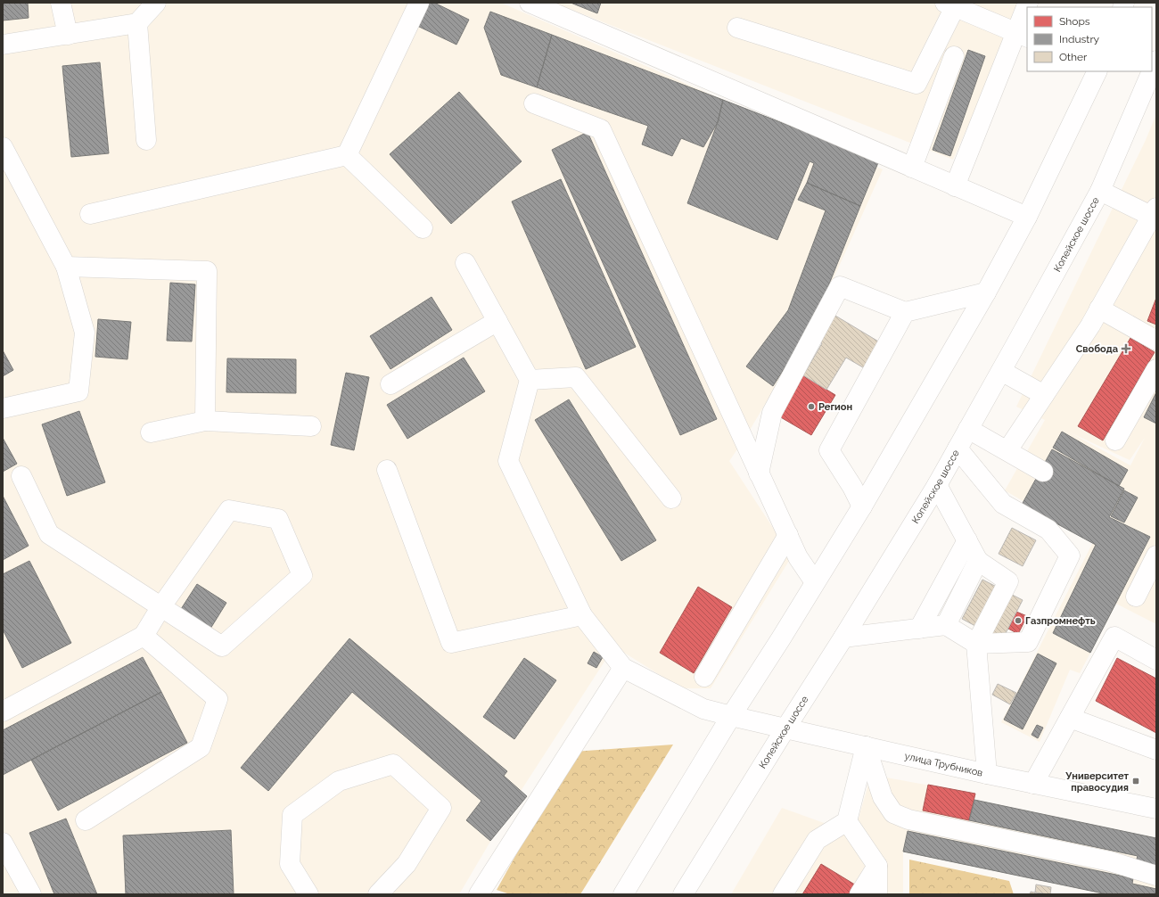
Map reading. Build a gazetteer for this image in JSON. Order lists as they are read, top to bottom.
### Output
{
  "streets": {
    "main road": ["Копейское шоссе", "улица Трубников"]
  },
  "crossings": [
    ["Копейское шоссе", "улица Трубников"]
  ],
  "places": {
    "health": ["Свобода"],
    "other": ["Регион", "Газпромнефть"],
    "transit": ["Университет правосудия"]
  },
  "legend": ["Shops", "Industry", "Other"]
}
